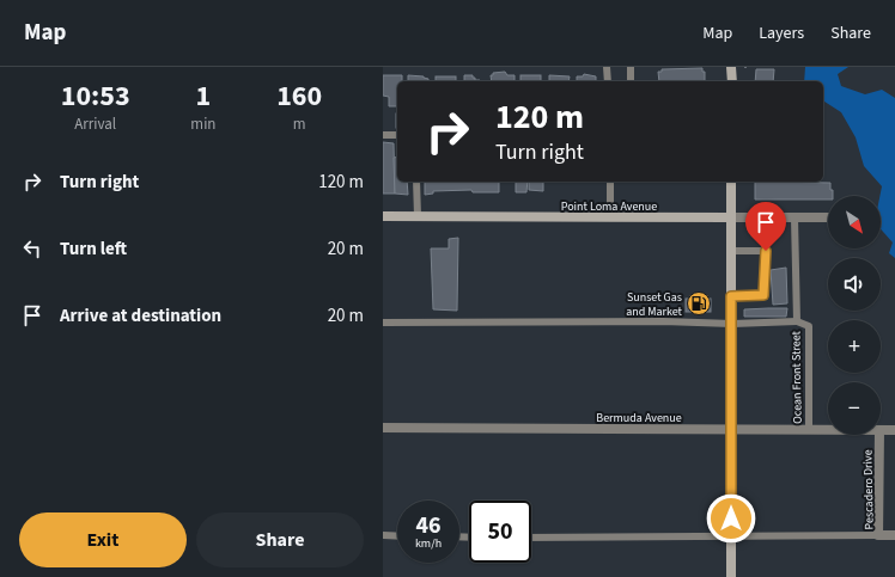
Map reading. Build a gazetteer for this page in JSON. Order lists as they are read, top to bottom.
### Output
{
  "streets": {
    "main road": ["Point Loma Avenue"],
    "street": ["Bermuda Avenue", "Pescadero Drive"],
    "lane": ["Ocean Front Street"]
  },
  "crossings": [
    ["Point Loma Avenue", "Ocean Front Street"],
    ["Ocean Front Street", "Bermuda Avenue"]
  ],
  "places": {
    "fuel station": ["Sunset Gas and Market"]
  },
  "north": "bottom right",
  "page": {
    "header": "Map",
    "nav": ["Map", "Layers", "Share"],
    "eta": [
      "10:53",
      "Arrival",
      "1",
      "min",
      "160",
      "m"
    ],
    "turn": ["120 m", "Turn right"],
    "list": [
      {
        "name": "Turn right",
        "value": "120 m"
      },
      {
        "name": "Turn left",
        "value": "20 m"
      },
      {
        "name": "Arrive at destination",
        "value": "20 m"
      }
    ],
    "map_buttons": ["+", "−"],
    "speed": "46 km/h",
    "limit": "50",
    "buttons": ["Exit", "Share"]
  }
}
